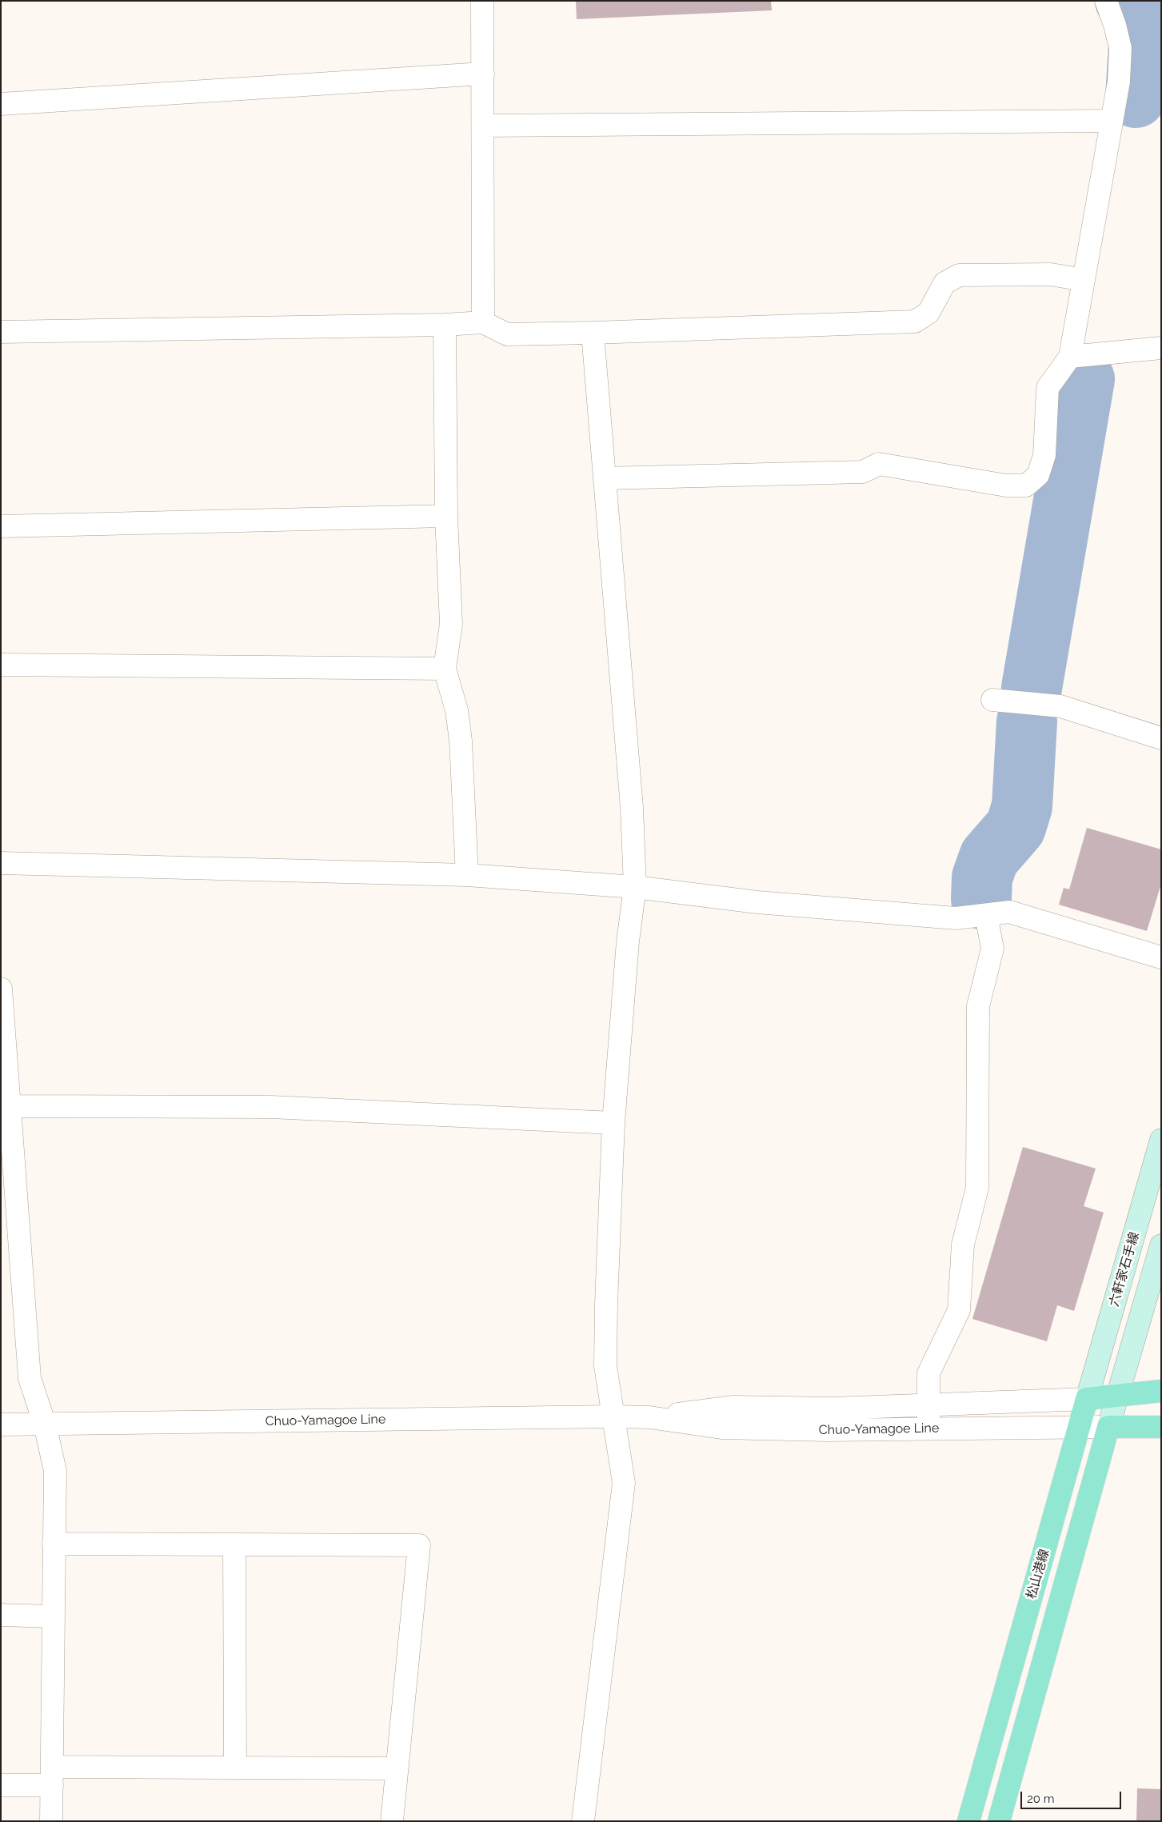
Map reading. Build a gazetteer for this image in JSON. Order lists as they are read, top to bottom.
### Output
{
  "streets": {
    "main road": ["六軒家石手線", "松山港線"],
    "street": ["Chuo-Yamagoe Line"]
  },
  "crossings": [
    ["六軒家石手線", "Chuo-Yamagoe Line"],
    ["六軒家石手線", "松山港線"],
    ["Chuo-Yamagoe Line", "松山港線"]
  ],
  "scale_bar": "20 m"
}
